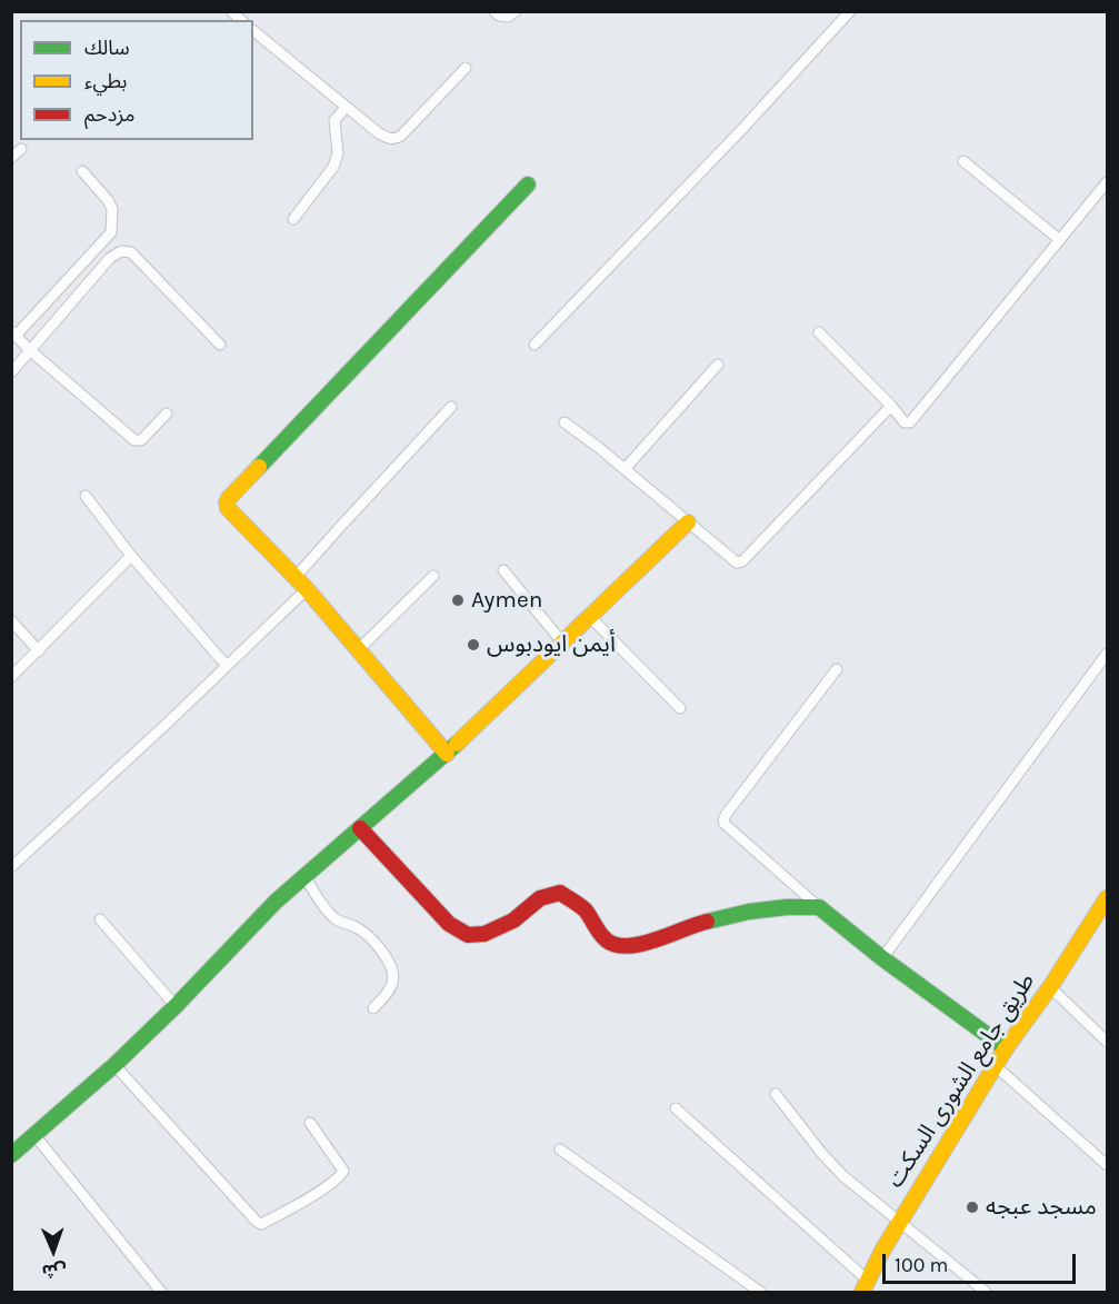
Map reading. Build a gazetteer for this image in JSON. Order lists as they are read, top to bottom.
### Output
{
  "streets": {
    "street": ["طريق جامع الشورى السكت"]
  },
  "places": ["Aymen", "أيمن ايودبوس", "مسجد عبجه"],
  "legend": ["سالك", "بطيء", "مزدحم"],
  "scale_bar": "100 m",
  "north": "bottom"
}
